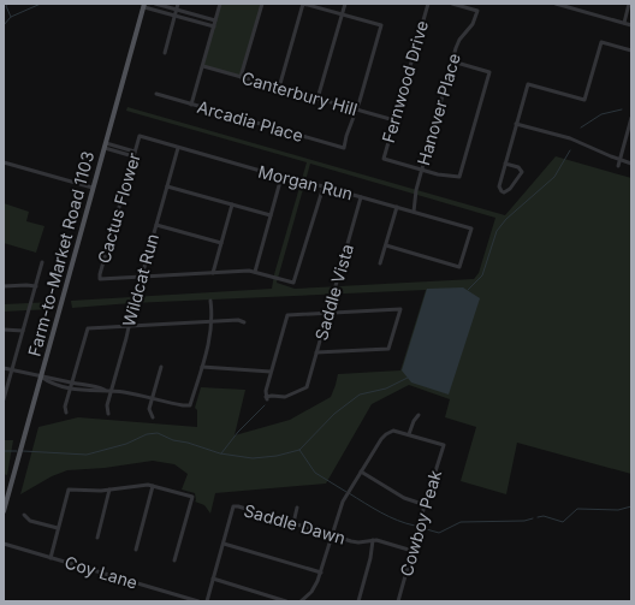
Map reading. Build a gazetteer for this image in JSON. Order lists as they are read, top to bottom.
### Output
{
  "streets": {
    "main road": ["Farm-to-Market Road 1103"],
    "street": [
      "Fernwood Drive",
      "Canterbury Hill",
      "Hanover Place",
      "Arcadia Place",
      "Morgan Run",
      "Cactus Flower",
      "Wildcat Run",
      "Saddle Vista",
      "Cowboy Peak",
      "Saddle Dawn",
      "Coy Lane"
    ]
  },
  "crossings": [
    ["Fernwood Drive", "Canterbury Hill"],
    ["Fernwood Drive", "Hanover Place"],
    ["Canterbury Hill", "Arcadia Place"],
    ["Hanover Place", "Morgan Run"],
    ["Morgan Run", "Cactus Flower"],
    ["Morgan Run", "Wildcat Run"],
    ["Morgan Run", "Saddle Vista"],
    ["Cactus Flower", "Wildcat Run"],
    ["Cowboy Peak", "Saddle Dawn"]
  ]
}
